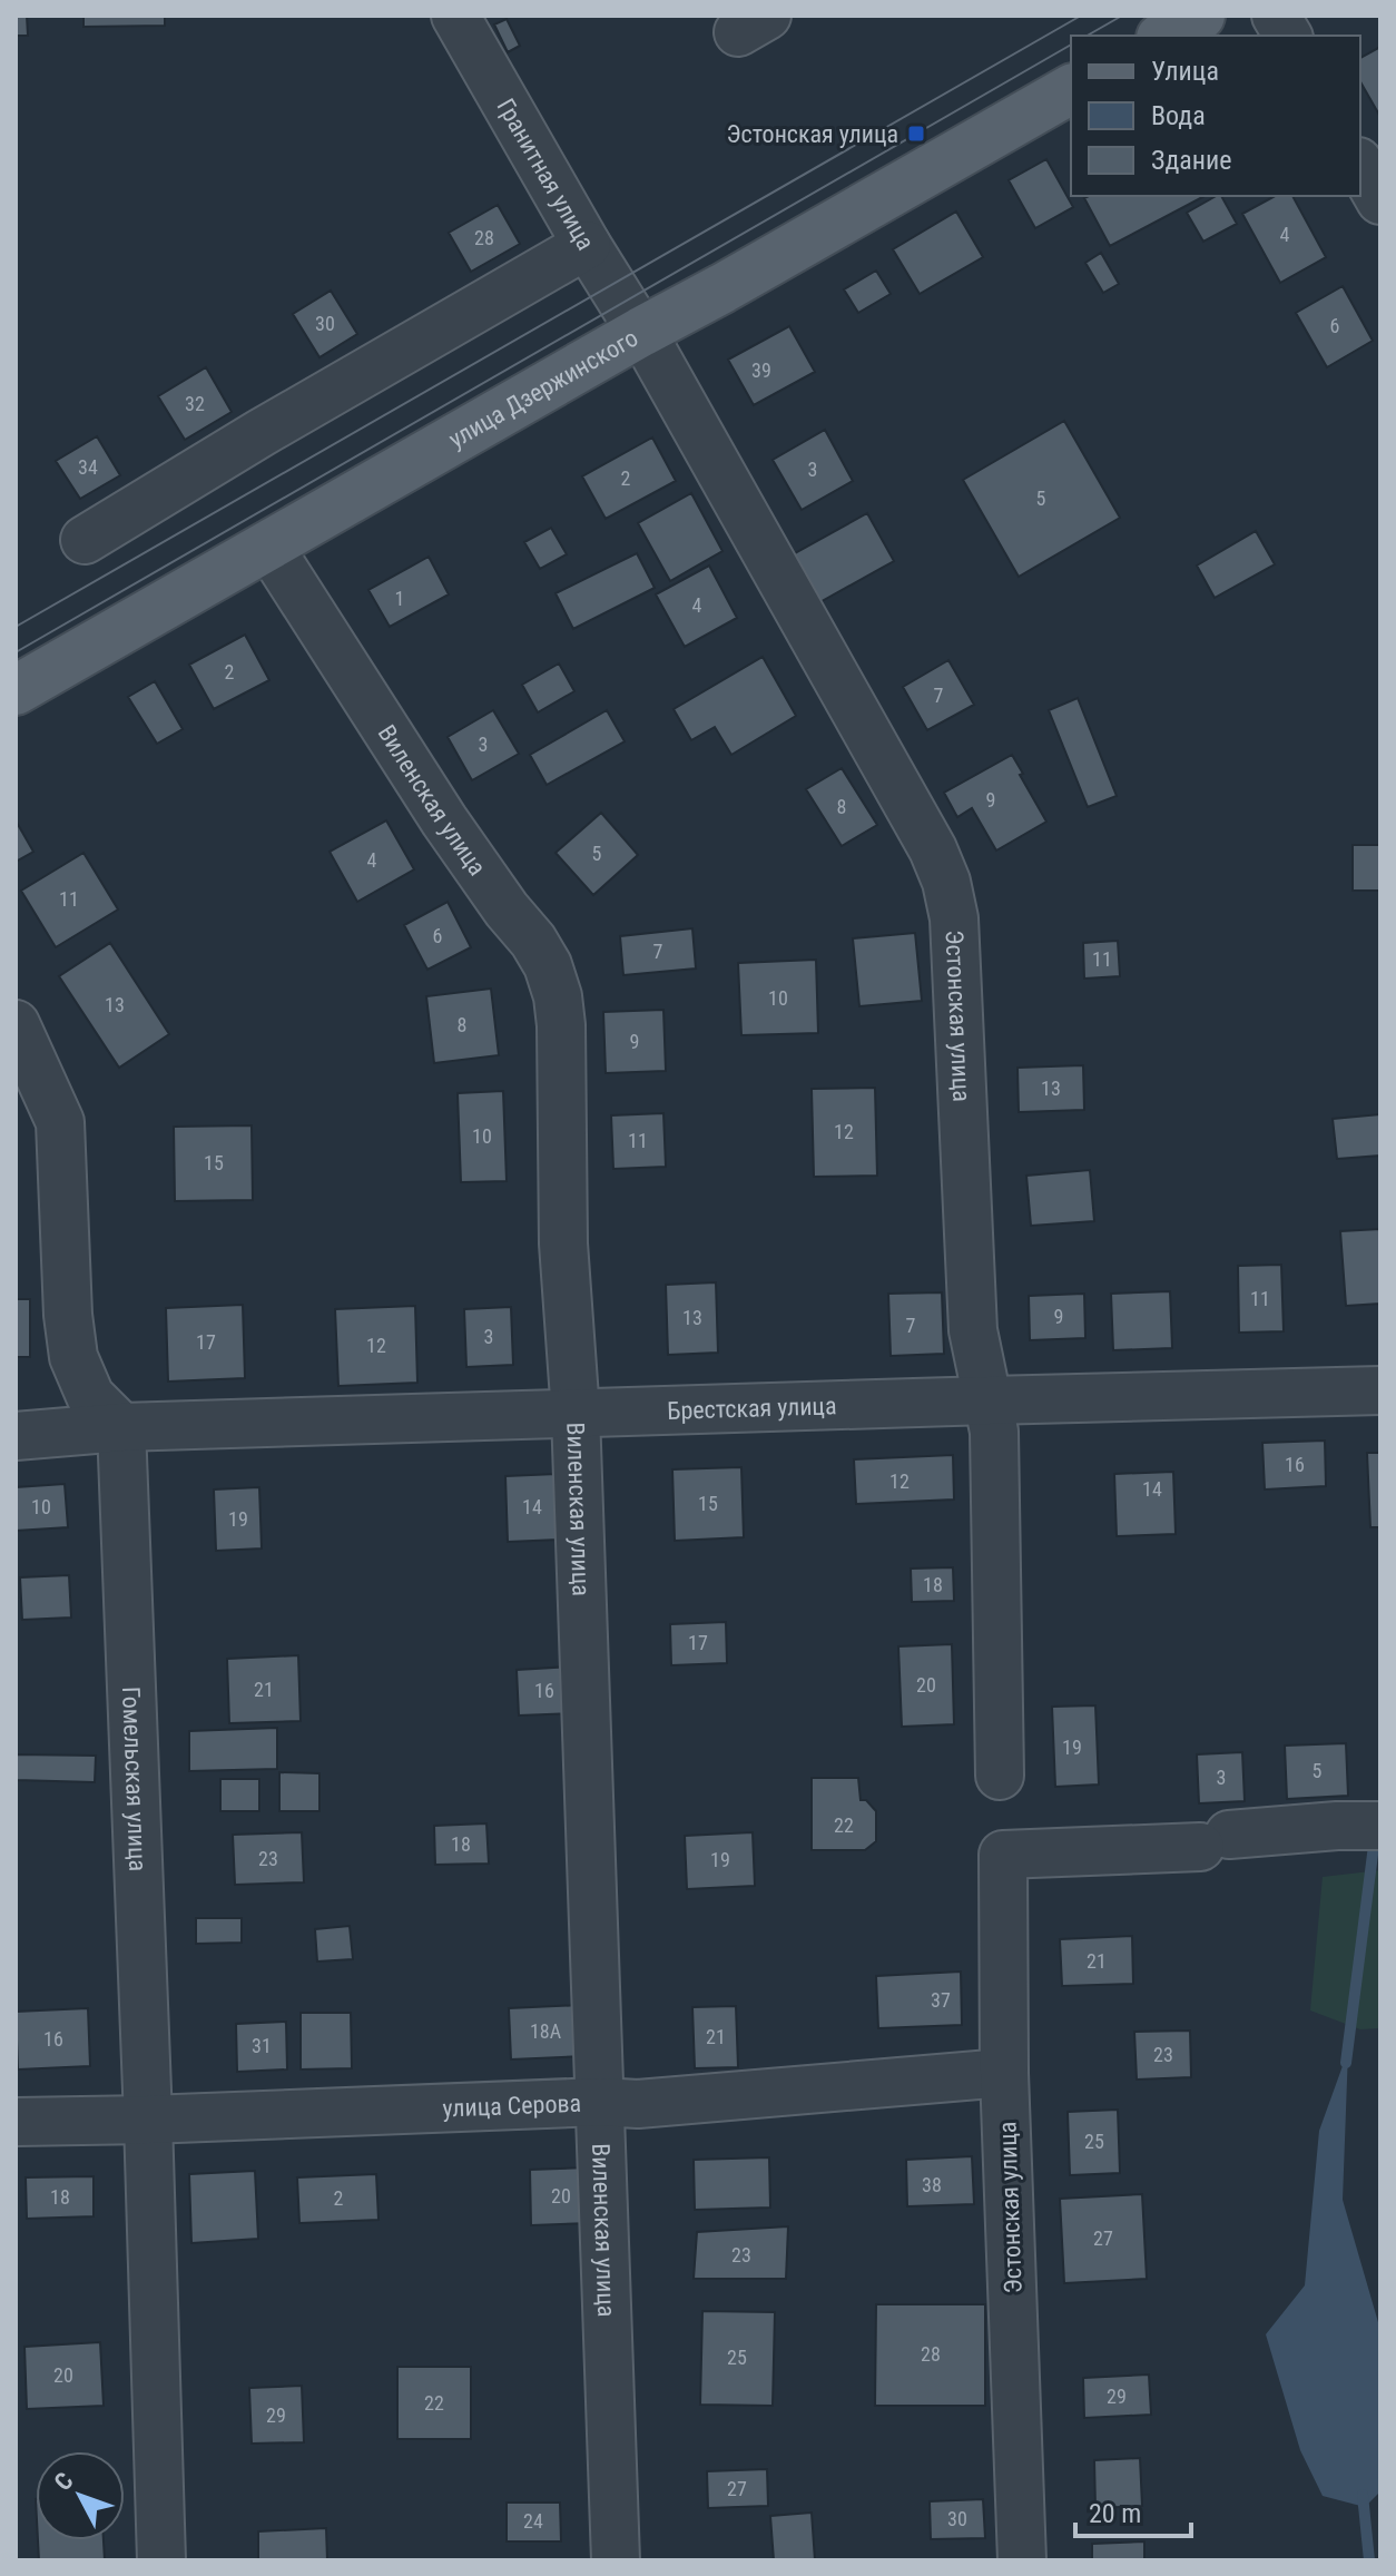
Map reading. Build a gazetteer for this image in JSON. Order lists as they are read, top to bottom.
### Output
{
  "streets": {
    "main road": ["улица Дзержинского"],
    "street": [
      "Гранитная улица",
      "Виленская улица",
      "Эстонская улица",
      "Брестская улица",
      "Гомельская улица",
      "улица Серова"
    ]
  },
  "crossings": [
    ["Гранитная улица", "улица Дзержинского"],
    ["Гранитная улица", "Эстонская улица"],
    ["улица Дзержинского", "Виленская улица"],
    ["улица Дзержинского", "Эстонская улица"],
    ["Виленская улица", "Брестская улица"],
    ["Виленская улица", "улица Серова"],
    ["Эстонская улица", "Брестская улица"],
    ["Эстонская улица", "улица Серова"],
    ["Брестская улица", "Гомельская улица"],
    ["Гомельская улица", "улица Серова"]
  ],
  "places": {
    "transit": ["Эстонская улица"]
  },
  "house_numbers": [
    "4",
    "28",
    "30",
    "6",
    "39",
    "32",
    "34",
    "3",
    "2",
    "5",
    "1",
    "4",
    "2",
    "7",
    "3",
    "9",
    "8",
    "5",
    "4",
    "11",
    "6",
    "7",
    "11",
    "10",
    "13",
    "8",
    "9",
    "13",
    "12",
    "10",
    "11",
    "15",
    "11",
    "9",
    "13",
    "7",
    "3",
    "17",
    "12",
    "16",
    "12",
    "14",
    "15",
    "10",
    "14",
    "19",
    "18",
    "17",
    "20",
    "21",
    "16",
    "19",
    "5",
    "3",
    "22",
    "18",
    "23",
    "19",
    "21",
    "37",
    "18А",
    "21",
    "16",
    "31",
    "23",
    "25",
    "38",
    "20",
    "18",
    "2",
    "27",
    "23",
    "28",
    "25",
    "20",
    "29",
    "22",
    "29",
    "27",
    "30",
    "24"
  ],
  "legend": ["Улица", "Вода", "Здание"],
  "scale_bar": "20 m",
  "north": "top left"
}
